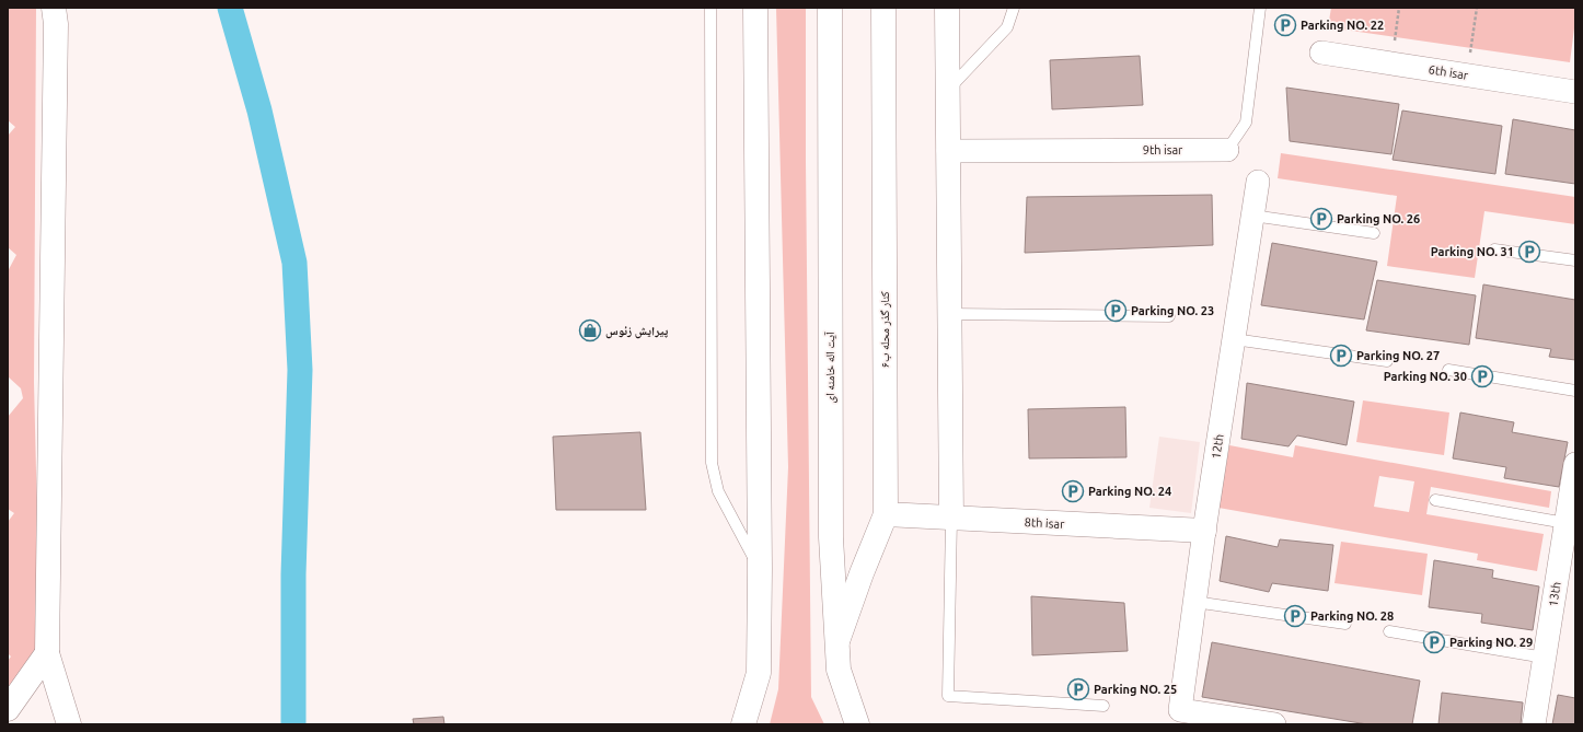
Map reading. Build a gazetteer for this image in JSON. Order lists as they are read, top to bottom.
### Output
{
  "streets": {
    "street": [
      "6th isar",
      "9th isar",
      "کنار گذر محله ب۶",
      "آیت اله خامنه ای",
      "12th",
      "8th isar",
      "13th"
    ]
  },
  "crossings": [
    ["کنار گذر محله ب۶", "آیت اله خامنه ای"],
    ["کنار گذر محله ب۶", "8th isar"],
    ["12th", "8th isar"]
  ],
  "places": {
    "parking": [
      "Parking NO. 22",
      "Parking NO. 26",
      "Parking NO. 31",
      "Parking NO. 23",
      "Parking NO. 27",
      "Parking NO. 30",
      "Parking NO. 24",
      "Parking NO. 28",
      "Parking NO. 29",
      "Parking NO. 25"
    ],
    "shop": ["پیرایش زئوس"]
  }
}
